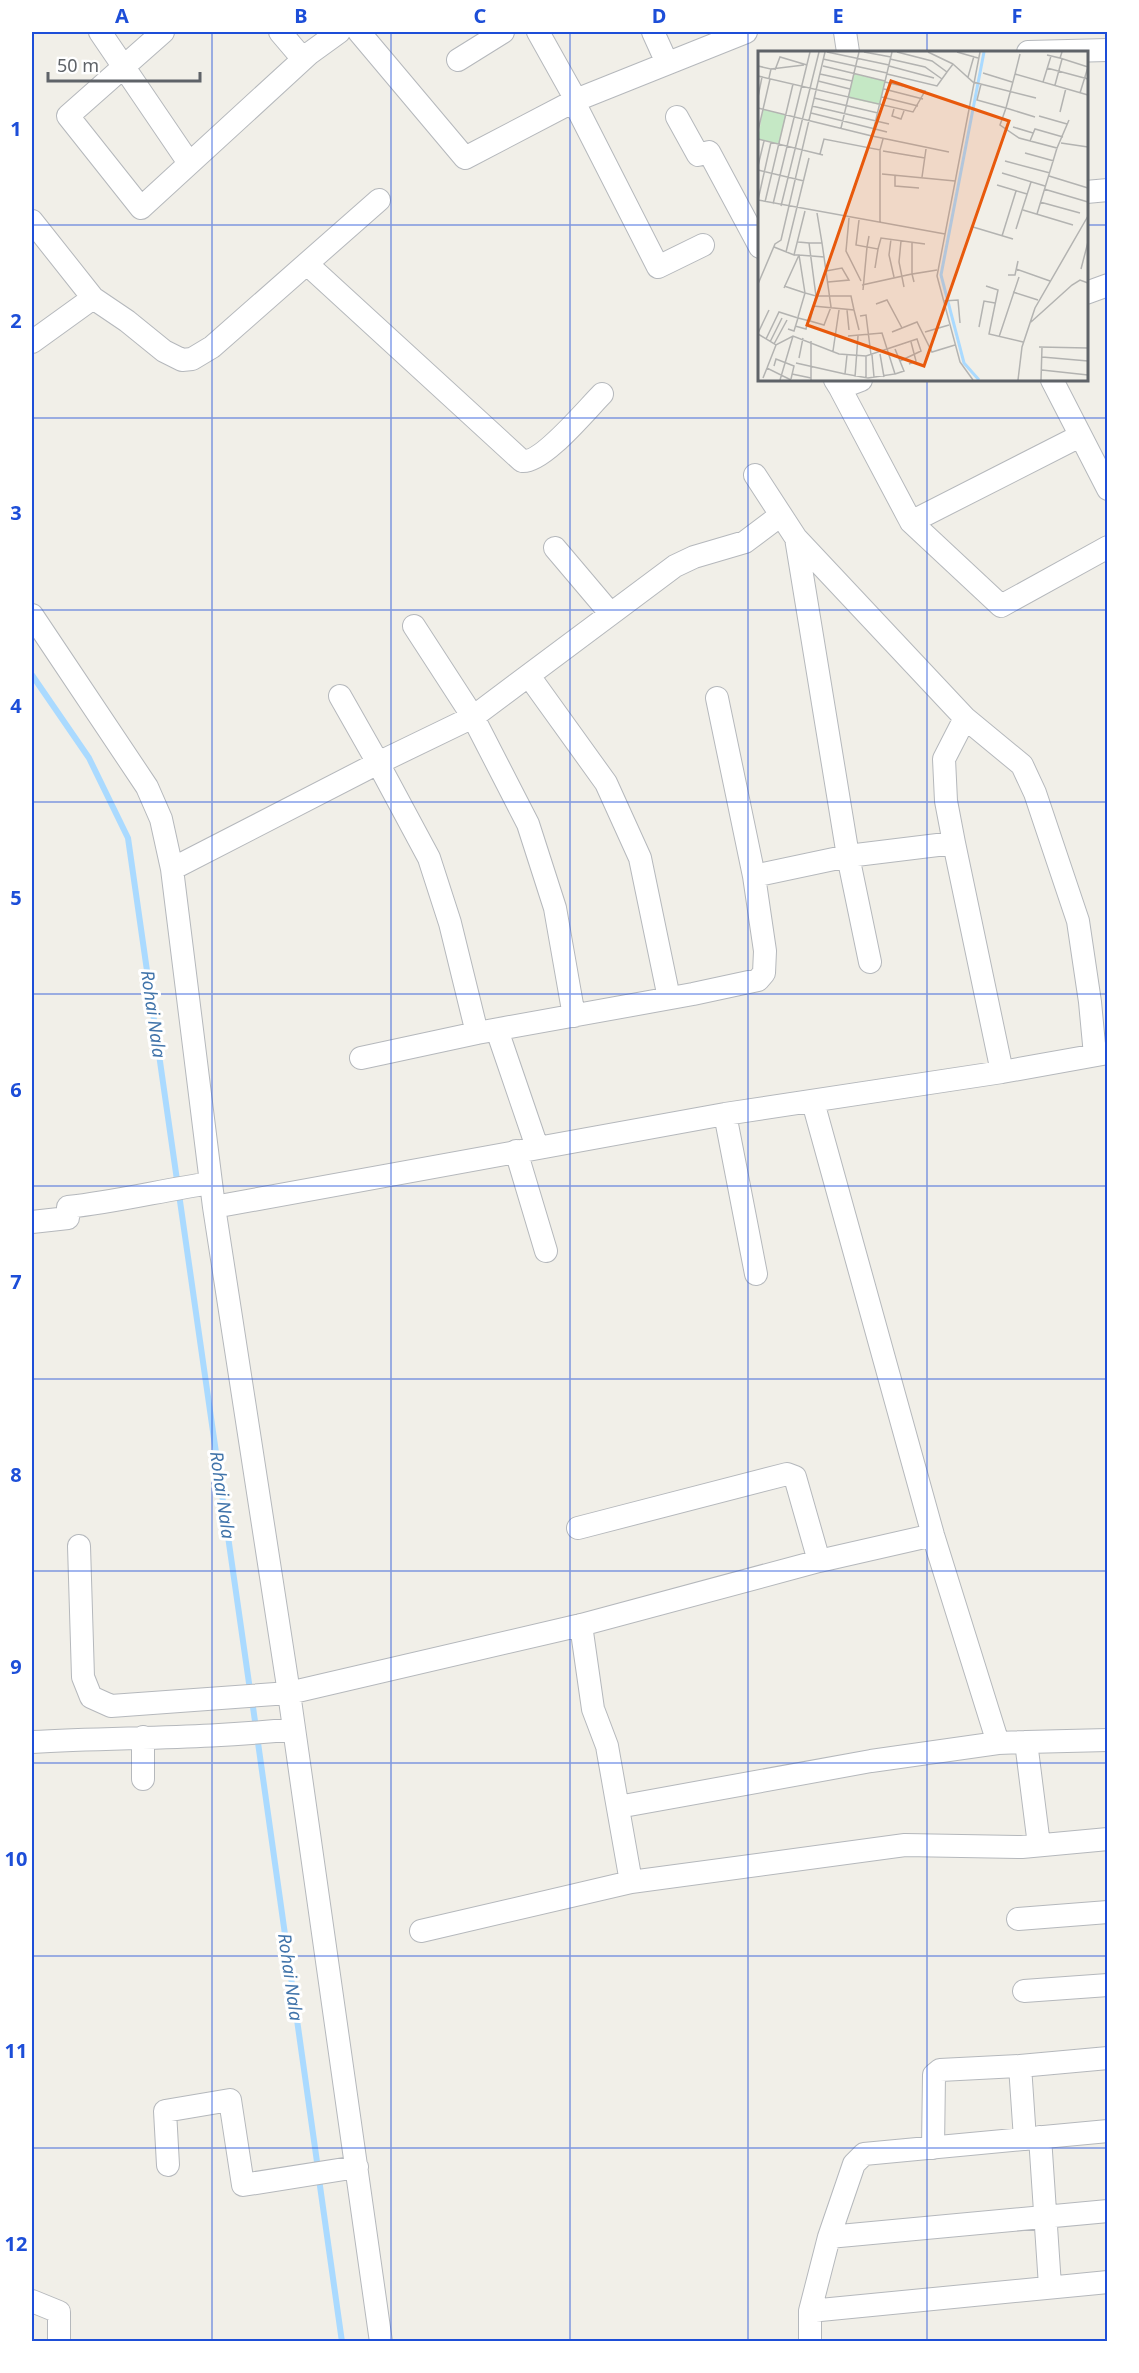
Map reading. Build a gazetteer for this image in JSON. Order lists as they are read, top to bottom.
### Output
{
  "water": ["Rohai Nala"],
  "scale_bar": "50 m",
  "grid": {
    "columns": [
      "A",
      "B",
      "C",
      "D",
      "E",
      "F"
    ],
    "rows": [
      "1",
      "2",
      "3",
      "4",
      "5",
      "6",
      "7",
      "8",
      "9",
      "10",
      "11",
      "12"
    ]
  }
}
